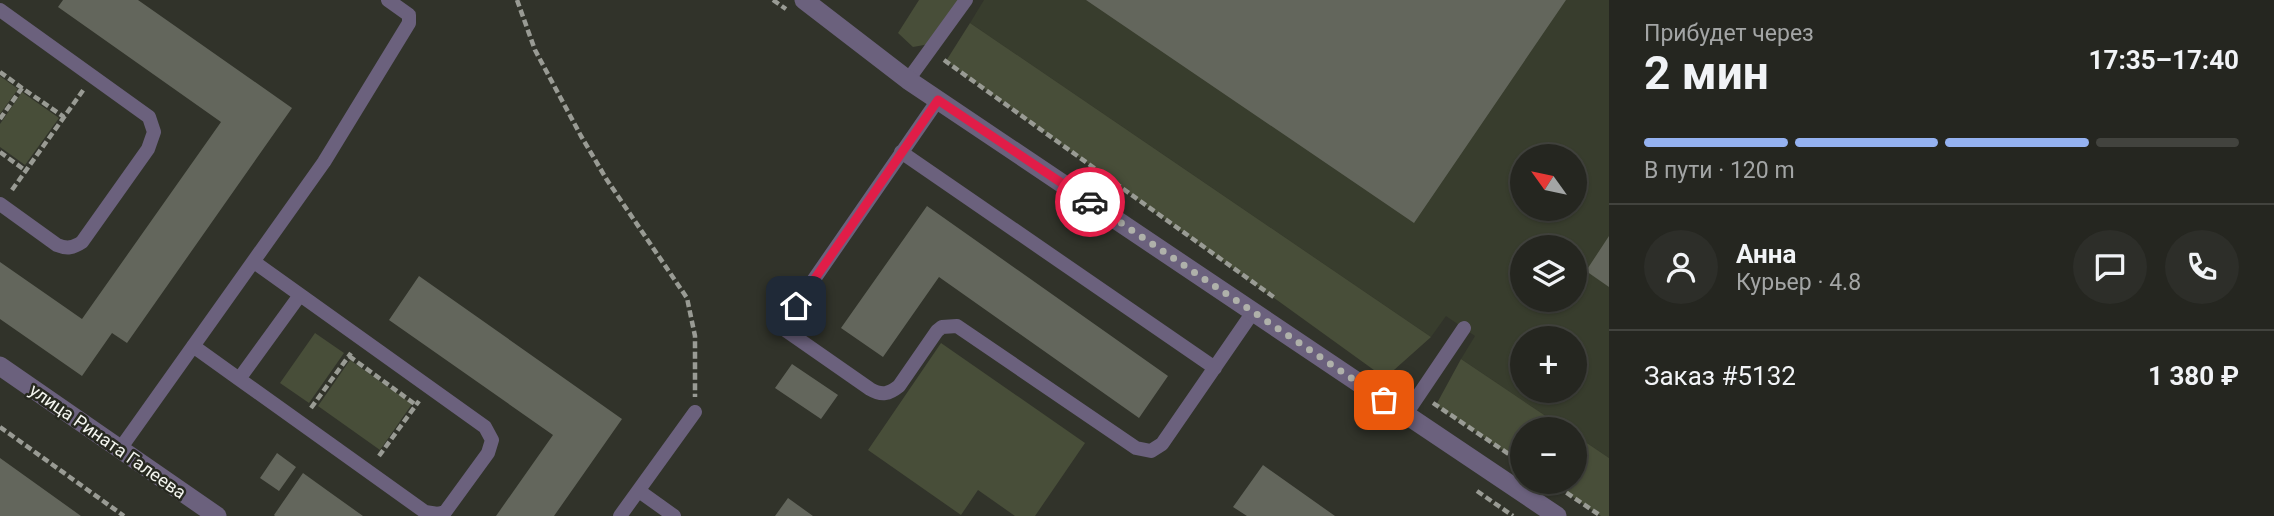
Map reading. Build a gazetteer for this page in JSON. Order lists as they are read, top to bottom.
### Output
{
  "streets": {
    "street": ["улица Рината Галеева"]
  },
  "north": "top left",
  "page": {
    "heading": ["2 мин", "Прибудет через", "17:35–17:40"],
    "panel": [
      "Анна",
      "Курьер · 4.8",
      "Заказ #5132",
      "1 380 ₽"
    ],
    "bar": "В пути · 120 m",
    "map_buttons": ["+", "−"]
  }
}
